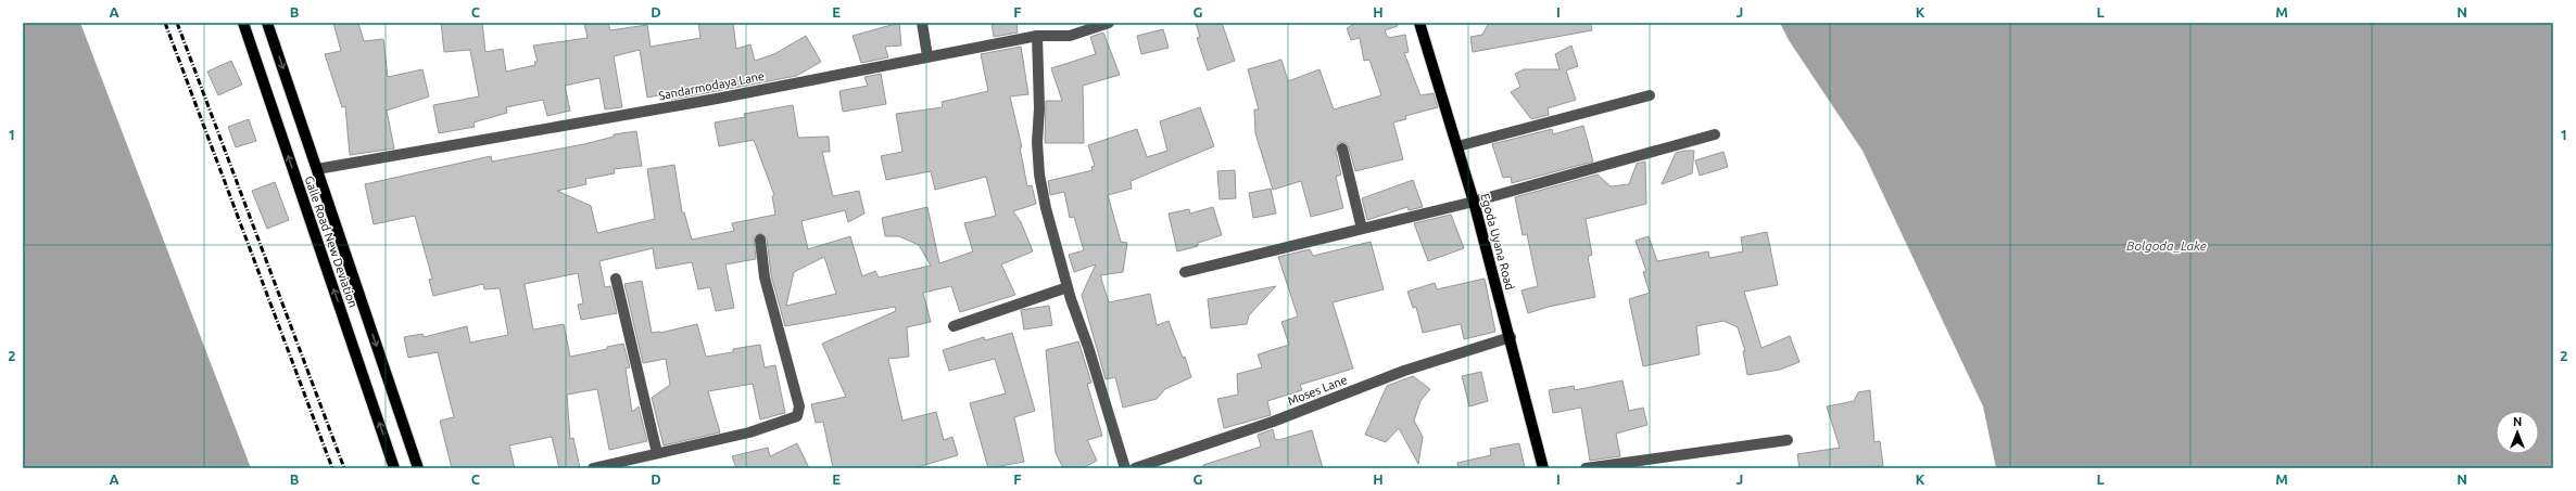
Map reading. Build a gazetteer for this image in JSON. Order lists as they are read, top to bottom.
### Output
{
  "streets": {
    "main road": ["Galle Road New Deviation", "Egoda Uyana Road"],
    "street": ["Sandarmodaya Lane", "Moses Lane"]
  },
  "crossings": [
    ["Sandarmodaya Lane", "Galle Road New Deviation"],
    ["Egoda Uyana Road", "Moses Lane"]
  ],
  "water": ["Bolgoda_Lake"],
  "north": "top",
  "grid": {
    "columns": [
      "A",
      "B",
      "C",
      "D",
      "E",
      "F",
      "G",
      "H",
      "I",
      "J",
      "K",
      "L",
      "M",
      "N"
    ],
    "rows": ["1", "2"]
  }
}
